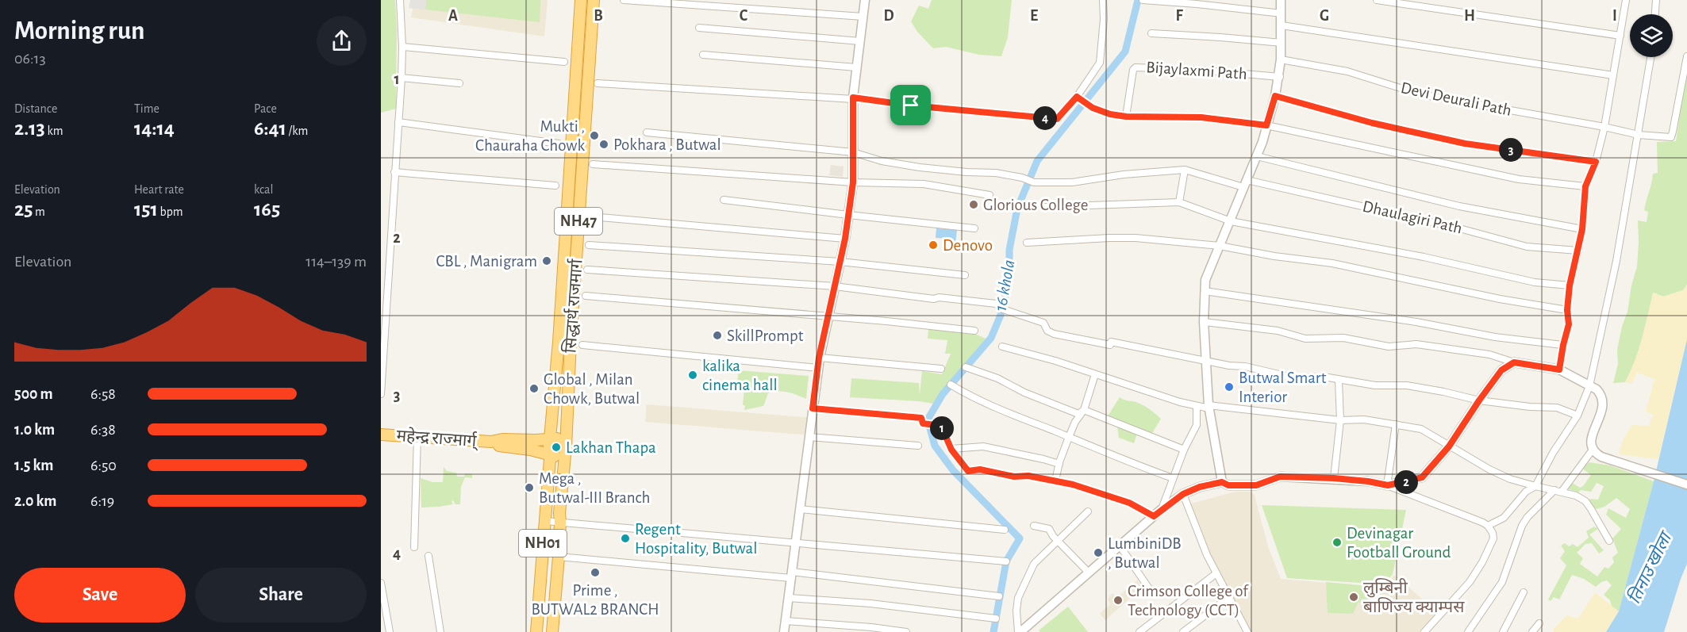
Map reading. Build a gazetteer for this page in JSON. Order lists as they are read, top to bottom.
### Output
{
  "streets": {
    "highway": [
      "NH47",
      "सिद्धार्थ राजमार्ग",
      "महेन्द्र राज्मार्ग्",
      "NH01"
    ],
    "street": ["Bijaylaxmi Path", "Devi Deurali Path", "Dhaulagiri Path"]
  },
  "crossings": [
    ["NH47", "सिद्धार्थ राजमार्ग"],
    ["NH47", "महेन्द्र राज्मार्ग्"],
    ["NH47", "NH01"],
    ["सिद्धार्थ राजमार्ग", "महेन्द्र राज्मार्ग्"],
    ["सिद्धार्थ राजमार्ग", "NH01"],
    ["महेन्द्र राज्मार्ग्", "NH01"]
  ],
  "water": ["16 khola", "तिनाउ खोला"],
  "places": [
    "Mukti , Chauraha Chowk",
    "Pokhara , Butwal",
    "Glorious College",
    "Denovo",
    "CBL , Manigram",
    "SkillPrompt",
    "kalika cinema hall",
    "Butwal Smart Interior",
    "Global , Milan Chowk, Butwal",
    "Lakhan Thapa",
    "Mega , Butwal-III Branch",
    "Regent Hospitality, Butwal",
    "Devinagar Football Ground",
    "LumbiniDB , Butwal",
    "Prime , BUTWAL2 BRANCH",
    "लुम्बिनी बाणिज्य क्याम्पस",
    "Crimson College of Technology (CCT)"
  ],
  "page": {
    "heading": ["Morning run", "06:13"],
    "stats": [
      ["Distance", "2.13 km"],
      ["Time", "14:14"],
      ["Pace", "6:41 /km"],
      ["Elevation", "25 m"],
      ["Heart rate", "151 bpm"],
      ["kcal", "165"]
    ],
    "pins": [
      "4",
      "3",
      "1",
      "2"
    ],
    "chart": ["Elevation", "114–139 m"],
    "list": [
      {
        "name": "500 m",
        "note": "6:58"
      },
      {
        "name": "1.0 km",
        "note": "6:38"
      },
      {
        "name": "1.5 km",
        "note": "6:50"
      },
      {
        "name": "2.0 km",
        "note": "6:19"
      }
    ],
    "buttons": ["Save", "Share"]
  },
  "grid": {
    "columns": [
      "A",
      "B",
      "C",
      "D",
      "E",
      "F",
      "G",
      "H",
      "I"
    ],
    "rows": [
      "1",
      "2",
      "3",
      "4"
    ]
  }
}
